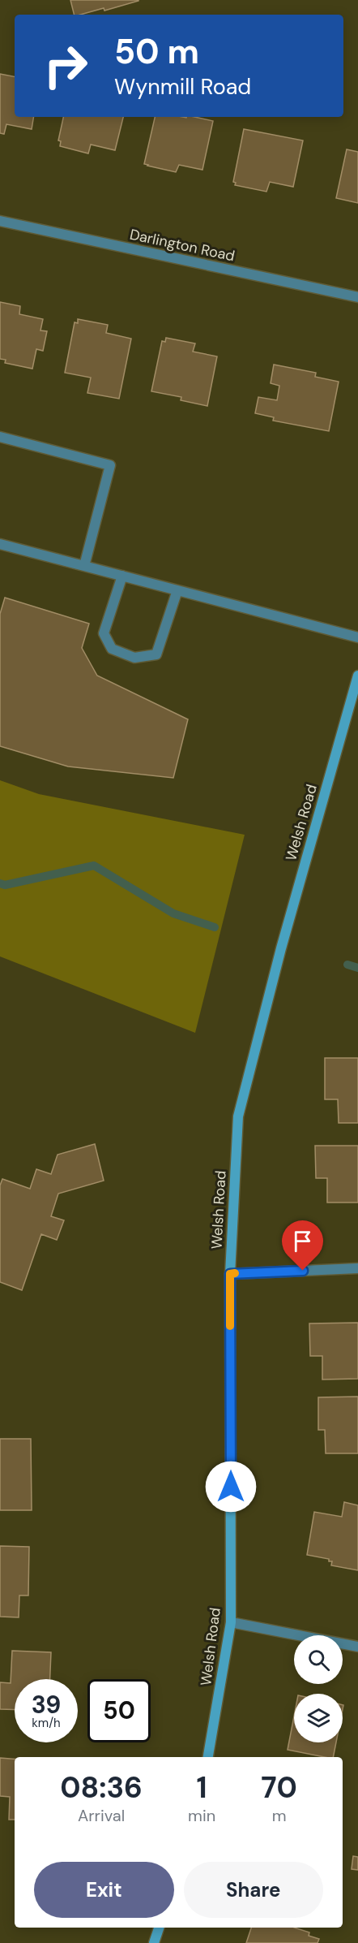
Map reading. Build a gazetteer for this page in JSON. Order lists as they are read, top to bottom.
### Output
{
  "streets": {
    "main road": ["Welsh Road"],
    "street": ["Darlington Road"]
  },
  "page": {
    "turn": ["50 m", "Wynmill Road"],
    "speed": "39 km/h",
    "limit": "50",
    "eta": [
      "08:36",
      "Arrival",
      "1",
      "min",
      "70",
      "m"
    ],
    "buttons": ["Exit", "Share"]
  }
}
